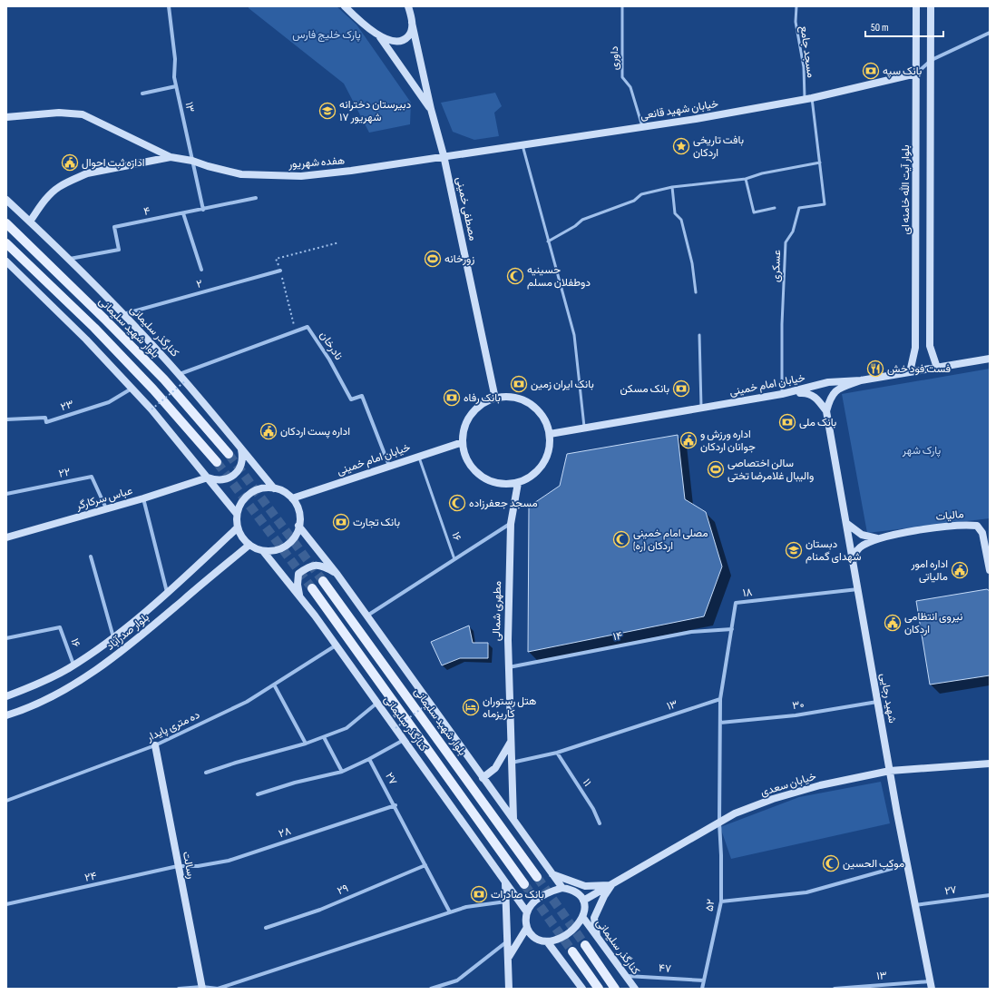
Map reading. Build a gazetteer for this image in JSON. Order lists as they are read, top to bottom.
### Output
{
  "streets": {
    "main road": [
      "خیابان شهید قانعی",
      "هفده شهریور",
      "بلوار آیت الله خامنه ای",
      "مصطفی خمینی",
      "بلوار شهید سلیمانی",
      "کنارگذر سلیمانی",
      "خیابان امام خمینی",
      "عباس سرکارگر",
      "مالیات",
      "مطهری شمالی",
      "بلوار صدرآباد",
      "شهید رجایی",
      "خیابان سعدی",
      "رسالت"
    ],
    "street": [
      "۱۳",
      "۴",
      "۲",
      "نادرخان",
      "۲۳",
      "۲۲",
      "۱۶",
      "۱۸",
      "۱۴",
      "۳۰",
      "ده متری پایدار",
      "۲۷",
      "۱۱",
      "۲۸",
      "۲۴",
      "۲۹",
      "۵۲",
      "۴۷"
    ],
    "lane": ["مسجد جامع", "داوری", "عسکری"]
  },
  "crossings": [
    ["مسجد جامع", "خیابان شهید قانعی"],
    ["داوری", "خیابان شهید قانعی"],
    ["۱۳", "هفده شهریور"],
    ["۱۳", "۴"],
    ["۱۳", "۱۸"],
    ["۱۳", "مطهری شمالی"],
    ["۱۳", "شهید رجایی"],
    ["۱۳", "۱۱"],
    ["خیابان شهید قانعی", "هفده شهریور"],
    ["خیابان شهید قانعی", "بلوار آیت الله خامنه ای"],
    ["خیابان شهید قانعی", "مصطفی خمینی"],
    ["خیابان شهید قانعی", "عسکری"],
    ["هفده شهریور", "مصطفی خمینی"],
    ["هفده شهریور", "کنارگذر سلیمانی"],
    ["بلوار آیت الله خامنه ای", "خیابان امام خمینی"],
    ["مصطفی خمینی", "خیابان امام خمینی"],
    ["مصطفی خمینی", "مطهری شمالی"],
    ["۴", "کنارگذر سلیمانی"],
    ["عسکری", "خیابان امام خمینی"],
    ["۲", "کنارگذر سلیمانی"],
    ["کنارگذر سلیمانی", "نادرخان"],
    ["کنارگذر سلیمانی", "خیابان امام خمینی"],
    ["کنارگذر سلیمانی", "بلوار صدرآباد"],
    ["کنارگذر سلیمانی", "ده متری پایدار"],
    ["کنارگذر سلیمانی", "خیابان سعدی"],
    ["کنارگذر سلیمانی", "۴۷"],
    ["نادرخان", "خیابان امام خمینی"],
    ["خیابان امام خمینی", "۱۶"],
    ["خیابان امام خمینی", "مطهری شمالی"],
    ["خیابان امام خمینی", "بلوار صدرآباد"],
    ["۲۲", "عباس سرکارگر"],
    ["۱۶", "مطهری شمالی"],
    ["۱۶", "بلوار صدرآباد"],
    ["۱۸", "۱۴"],
    ["۱۸", "شهید رجایی"],
    ["مطهری شمالی", "۱۴"],
    ["شهید رجایی", "۳۰"],
    ["شهید رجایی", "۲۷"],
    ["شهید رجایی", "خیابان سعدی"],
    ["ده متری پایدار", "رسالت"],
    ["۲۷", "۲۸"],
    ["۲۷", "۲۹"],
    ["خیابان سعدی", "۵۲"],
    ["۲۸", "رسالت"],
    ["۲۸", "۲۴"],
    ["رسالت", "۲۴"],
    ["۵۲", "۴۷"]
  ],
  "parks": ["پارک خلیج فارس", "پارک شهر"],
  "places": {
    "bank": [
      "بانک سپه",
      "بانک ایران زمین",
      "بانک مسکن",
      "بانک رفاه",
      "بانک ملی",
      "بانک تجارت",
      "بانک صادرات"
    ],
    "school or university": ["دبیرستان دخترانه ۱۷ شهریور", "دبستان شهدای گمنام"],
    "place": ["بافت تاریخی اردکان"],
    "public building": [
      "اداره ثبت احوال",
      "اداره پست اردکان",
      "اداره ورزش و جوانان اردکان",
      "اداره امور مالیاتی",
      "نیروی انتظامی اردکان"
    ],
    "sports": ["زورخانه", "سالن اختصاصی والیبال غلامرضا تختی"],
    "mosque": [
      "حسینیه دوطفلان مسلم",
      "مسجد جعفرزاده",
      "مصلی امام خمینی (ره) اردکان",
      "موکب الحسین"
    ],
    "restaurant": ["فست فود خش"],
    "hotel": ["هتل رستوران کاریزماه"]
  },
  "scale_bar": "50 m"
}
